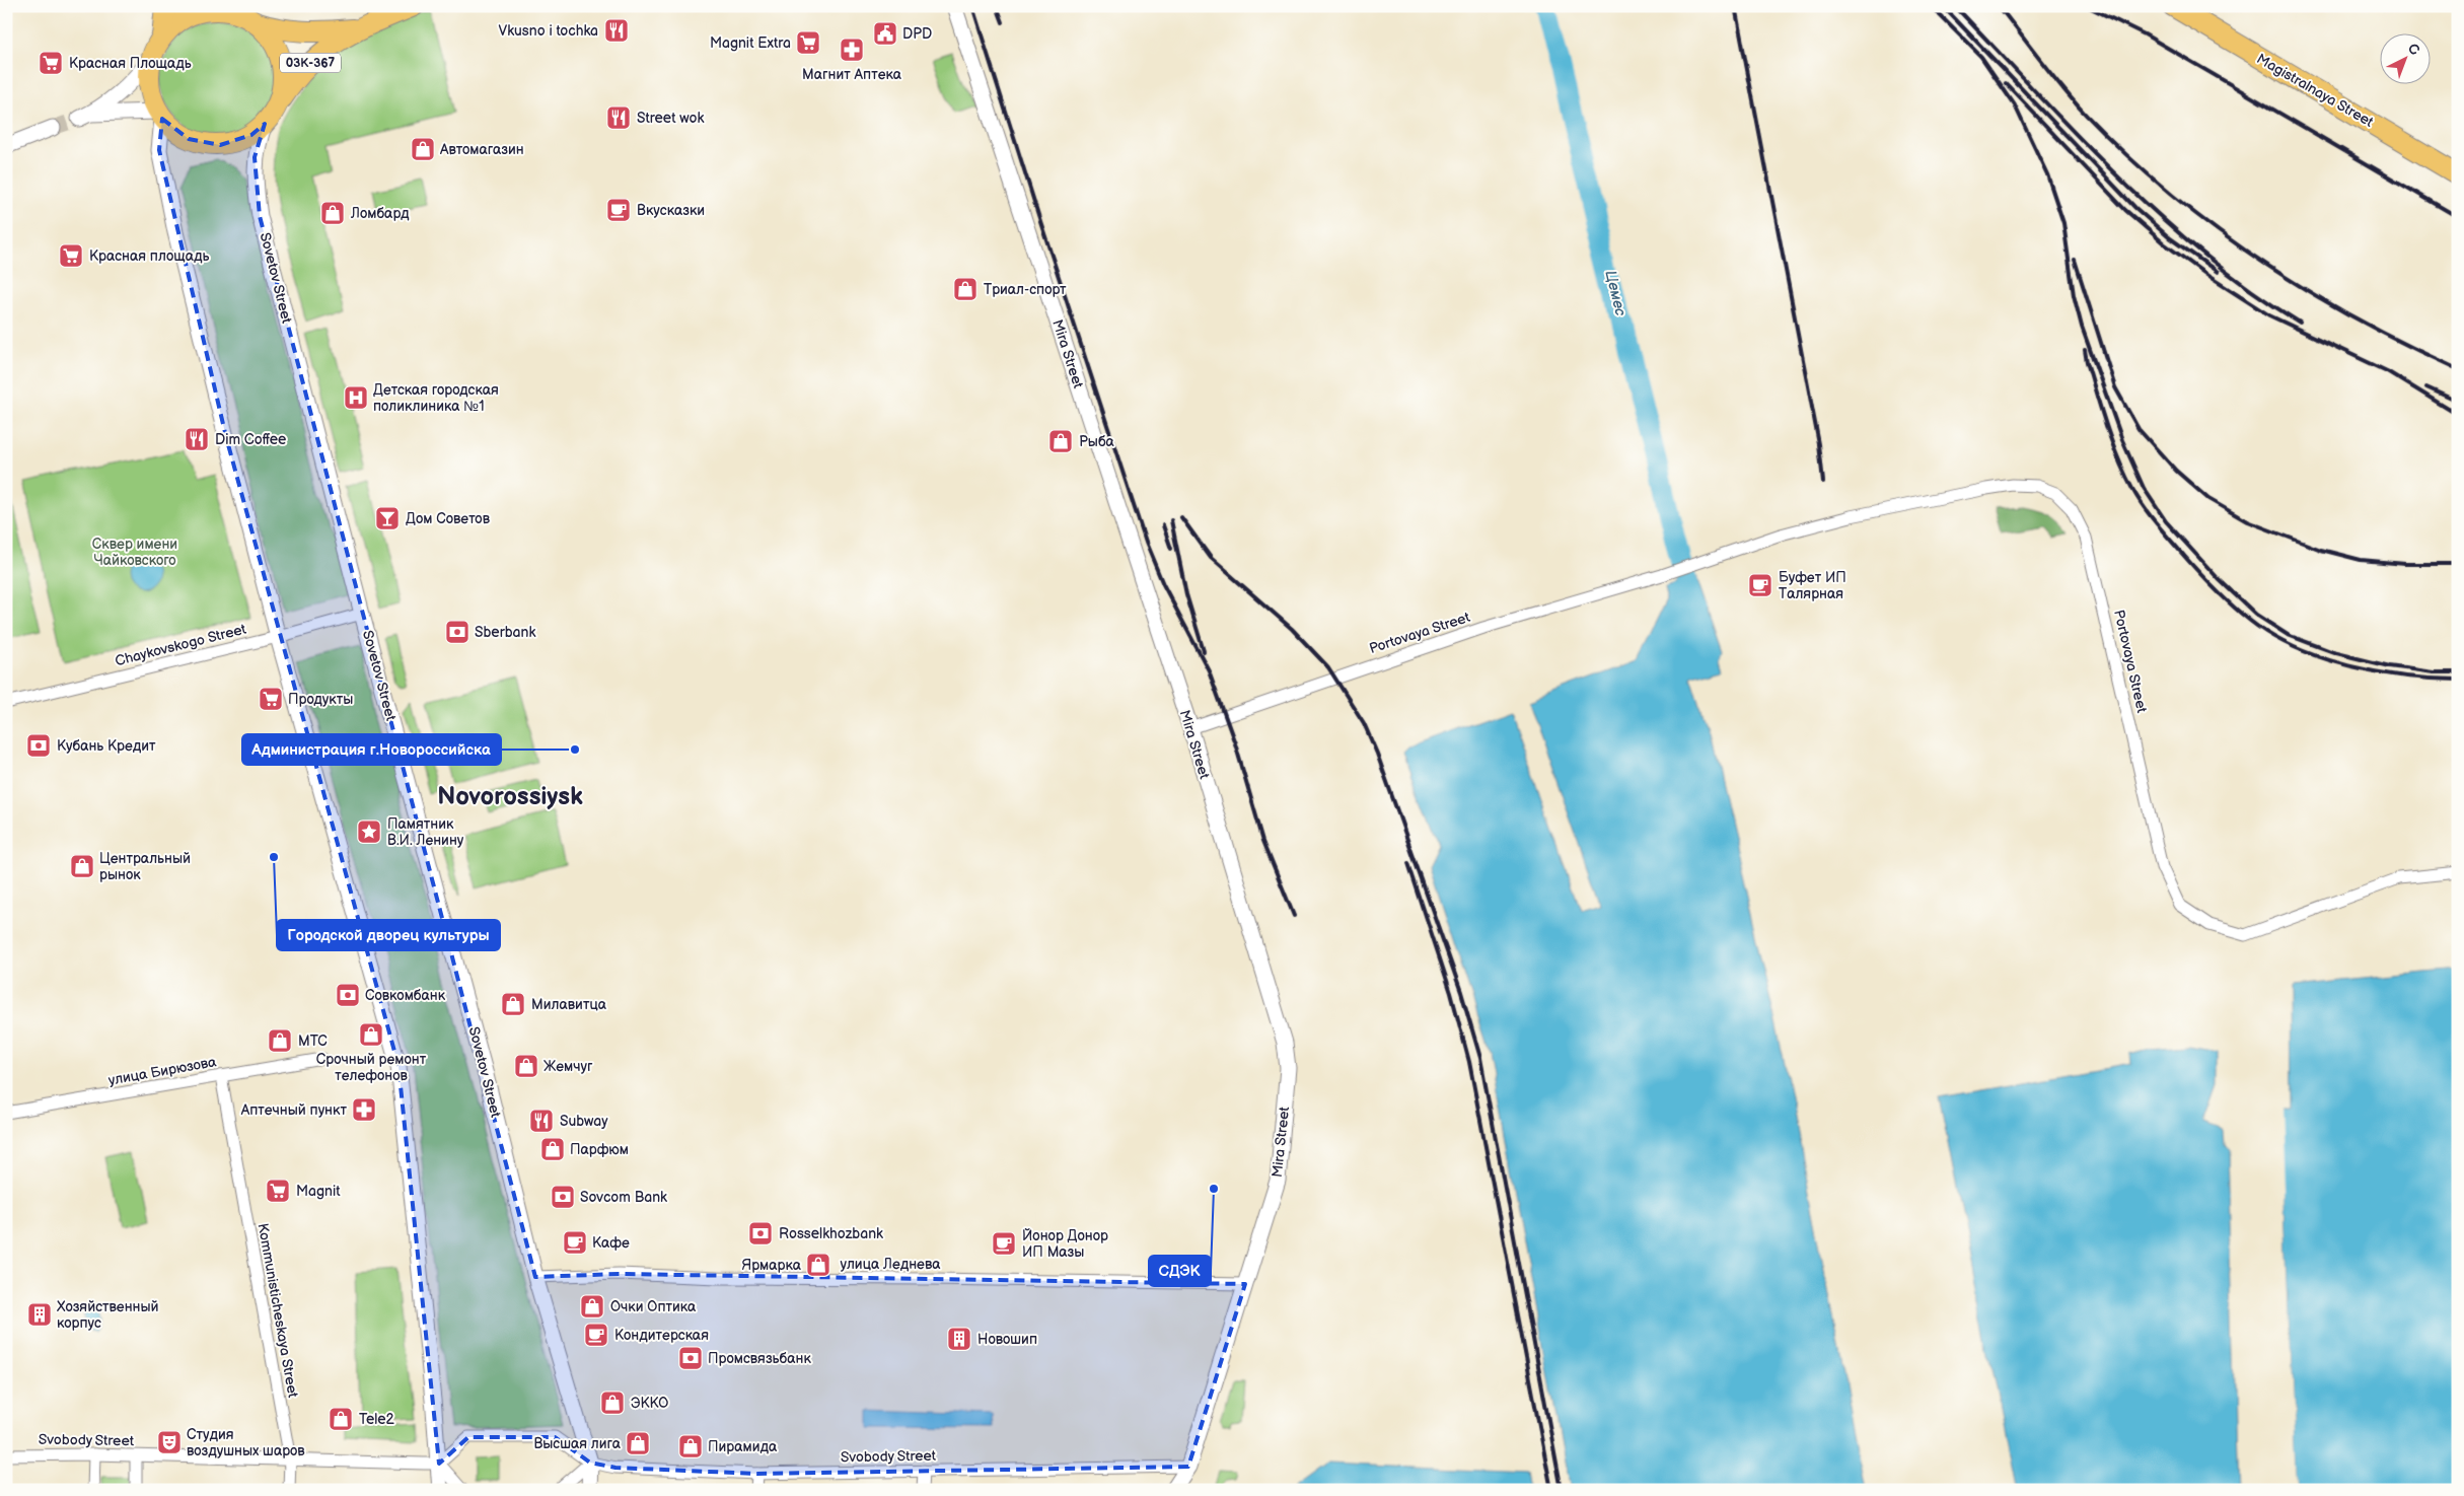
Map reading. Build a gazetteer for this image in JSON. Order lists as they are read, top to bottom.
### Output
{
  "streets": {
    "highway": ["03К-367", "Magistralnaya Street"],
    "street": [
      "Sovetov Street",
      "Mira Street",
      "Portovaya Street",
      "Chaykovskogo Street",
      "улица Бирюзова",
      "улица Леднева",
      "Kommunisticheskaya Street",
      "Svobody Street"
    ]
  },
  "crossings": [
    ["03К-367", "Sovetov Street"],
    ["Sovetov Street", "Chaykovskogo Street"],
    ["Sovetov Street", "улица Леднева"],
    ["Sovetov Street", "Svobody Street"],
    ["Mira Street", "Portovaya Street"],
    ["Mira Street", "улица Леднева"],
    ["Mira Street", "Svobody Street"],
    ["улица Бирюзова", "Kommunisticheskaya Street"],
    ["Kommunisticheskaya Street", "Svobody Street"]
  ],
  "districts": ["Novorossiysk"],
  "water": ["Цемес"],
  "parks": ["Сквер имени Чайковского"],
  "places": {
    "restaurant": [
      "Vkusno i tochka",
      "Street wok",
      "Dim Coffee",
      "Subway"
    ],
    "public building": ["DPD"],
    "supermarket": [
      "Magnit Extra",
      "Красная Площадь",
      "Красная площадь",
      "Продукты",
      "Magnit"
    ],
    "pharmacy": ["Магнит Аптека", "Аптечный пункт"],
    "shop": [
      "Автомагазин",
      "Ломбард",
      "Триал-спорт",
      "Рыба",
      "Центральный рынок",
      "Милавитца",
      "Срочный ремонт телефонов",
      "МТС",
      "Жемчуг",
      "Парфюм",
      "Ярмарка",
      "Очки Оптика",
      "ЭККО",
      "Tele2",
      "Высшая лига",
      "Пирамида"
    ],
    "cafe": [
      "Вкусказки",
      "Буфет ИП Талярная",
      "Кафе",
      "Йонор Донор ИП Мазы",
      "Кондитерская"
    ],
    "hospital": ["Детская городская поликлиника №1"],
    "bar": ["Дом Советов"],
    "bank": [
      "Sberbank",
      "Кубань Кредит",
      "Совкомбанк",
      "Sovcom Bank",
      "Rosselkhozbank",
      "Промсвязьбанк"
    ],
    "other": ["Администрация г.Новороссийска", "Городской дворец культуры", "СДЭК"],
    "place": ["Памятник В.И. Ленину"],
    "building": ["Хозяйственный корпус", "Новошип"],
    "theatre": ["Студия воздушных шаров"]
  },
  "north": "top right"
}
